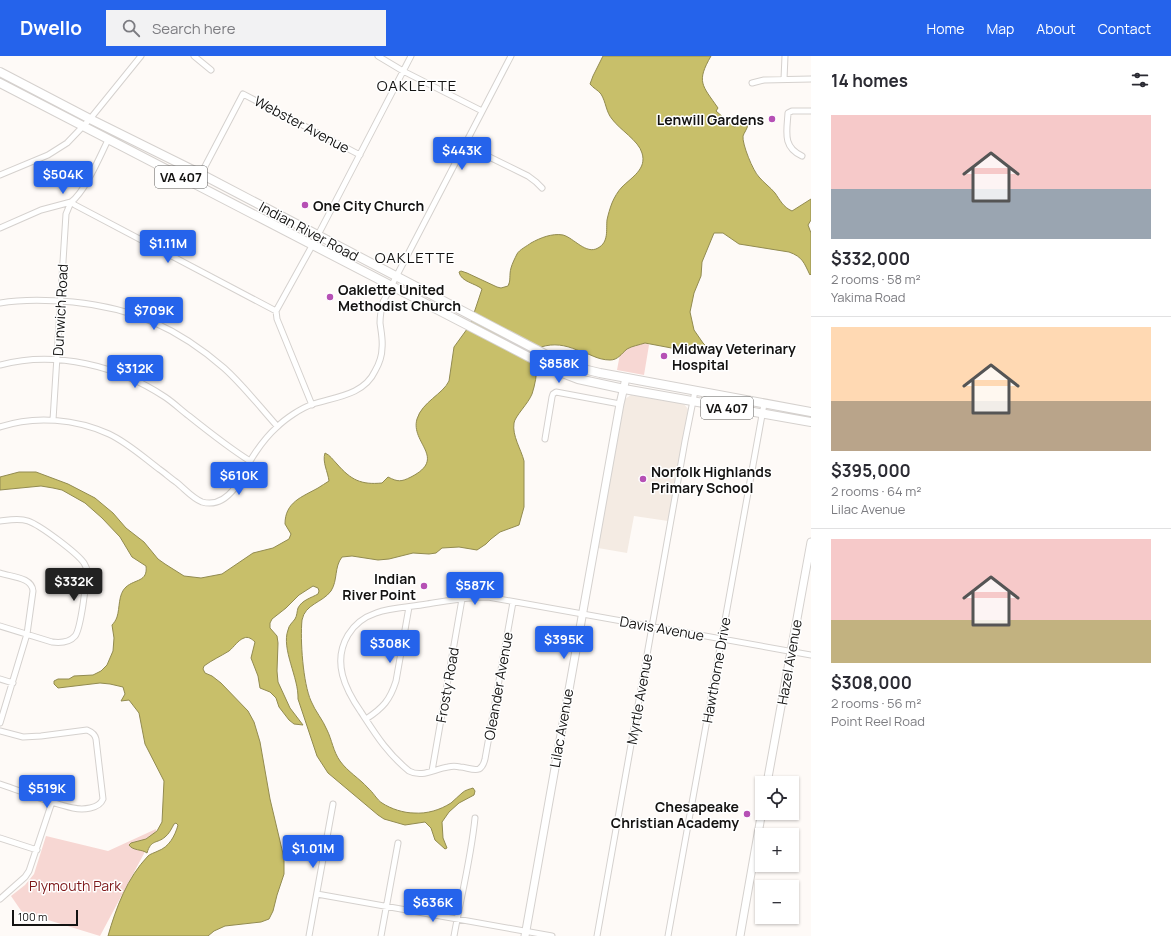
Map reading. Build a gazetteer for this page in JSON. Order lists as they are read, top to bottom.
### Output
{
  "streets": {
    "main road": ["VA 407", "Indian River Road"],
    "street": [
      "Webster Avenue",
      "Dunwich Road",
      "Davis Avenue",
      "Hazel Avenue",
      "Hawthorne Drive",
      "Frosty Road",
      "Oleander Avenue",
      "Myrtle Avenue",
      "Lilac Avenue"
    ]
  },
  "crossings": [
    ["Webster Avenue", "Indian River Road"],
    ["Indian River Road", "Hawthorne Drive"],
    ["Indian River Road", "Myrtle Avenue"],
    ["Indian River Road", "Lilac Avenue"],
    ["Davis Avenue", "Hazel Avenue"],
    ["Davis Avenue", "Hawthorne Drive"],
    ["Davis Avenue", "Frosty Road"],
    ["Davis Avenue", "Oleander Avenue"],
    ["Davis Avenue", "Myrtle Avenue"],
    ["Davis Avenue", "Lilac Avenue"]
  ],
  "districts": ["OAKLETTE", "OAKLETTE"],
  "parks": ["Plymouth Park"],
  "places": [
    "Lenwill Gardens",
    "One City Church",
    "Oaklette United Methodist Church",
    "Midway Veterinary Hospital",
    "Norfolk Highlands Primary School",
    "Indian River Point",
    "Chesapeake Christian Academy"
  ],
  "scale_bar": "100 m",
  "page": {
    "header": "Dwello",
    "search": "Search here",
    "nav": [
      "Home",
      "Map",
      "About",
      "Contact"
    ],
    "heading": "14 homes",
    "list": [
      {
        "name": "$332,000",
        "note": "2 rooms · 58 m² · Yakima Road"
      },
      {
        "name": "$395,000",
        "note": "2 rooms · 64 m² · Lilac Avenue"
      },
      {
        "name": "$308,000",
        "note": "2 rooms · 56 m² · Point Reel Road"
      }
    ],
    "price": [
      "$443K",
      "$504K",
      "$1.11M",
      "$709K",
      "$858K",
      "$312K",
      "$610K",
      "$332K",
      "$587K",
      "$395K",
      "$308K",
      "$519K",
      "$1.01M",
      "$636K"
    ],
    "map_buttons": ["+", "−"],
    "scale": "100 m"
  }
}
